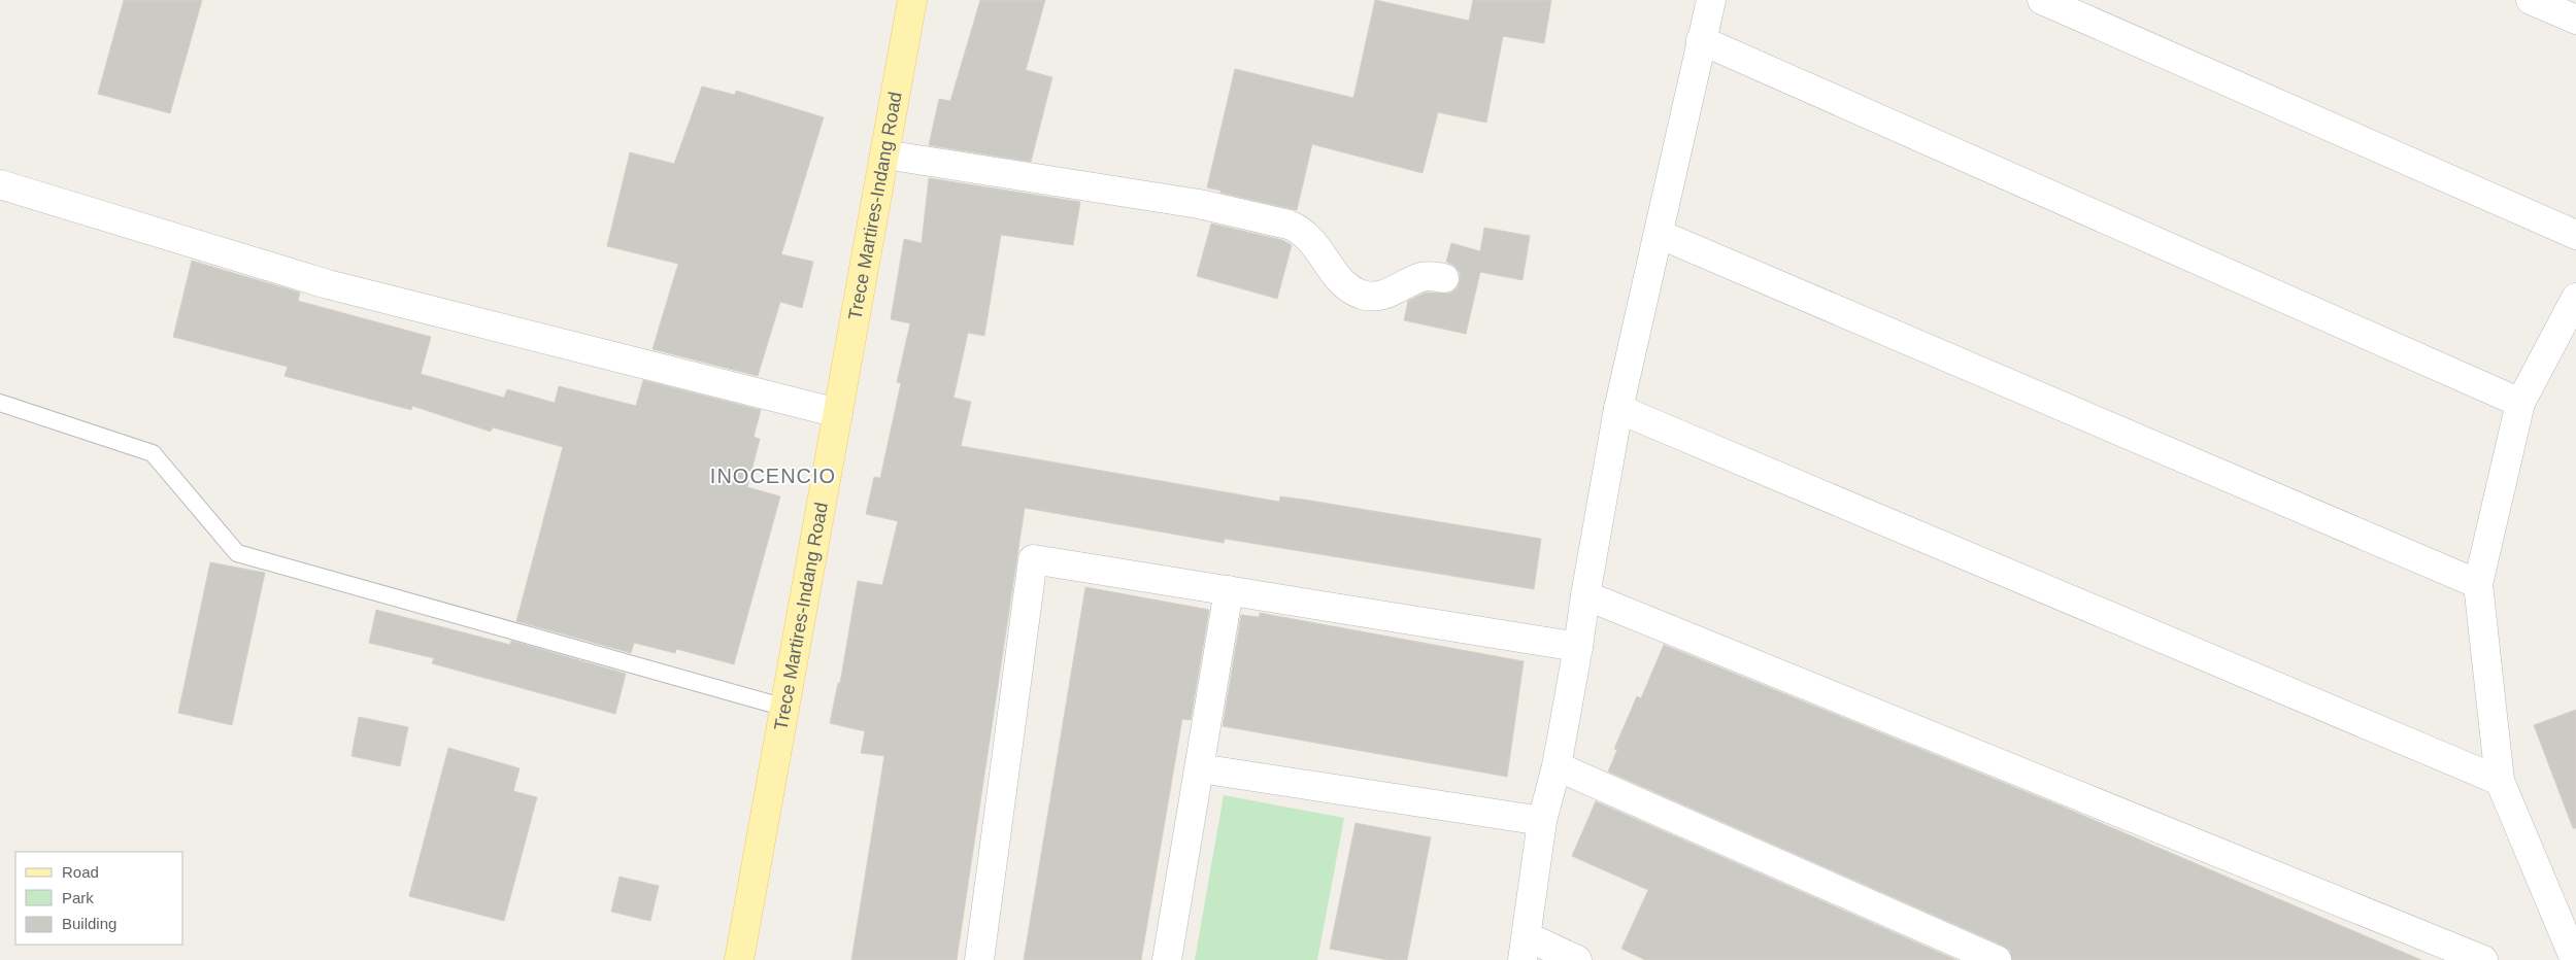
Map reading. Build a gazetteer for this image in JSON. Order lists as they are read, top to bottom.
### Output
{
  "streets": {
    "main road": ["Trece Martires-Indang Road"]
  },
  "districts": ["INOCENCIO"],
  "legend": ["Road", "Park", "Building"]
}
